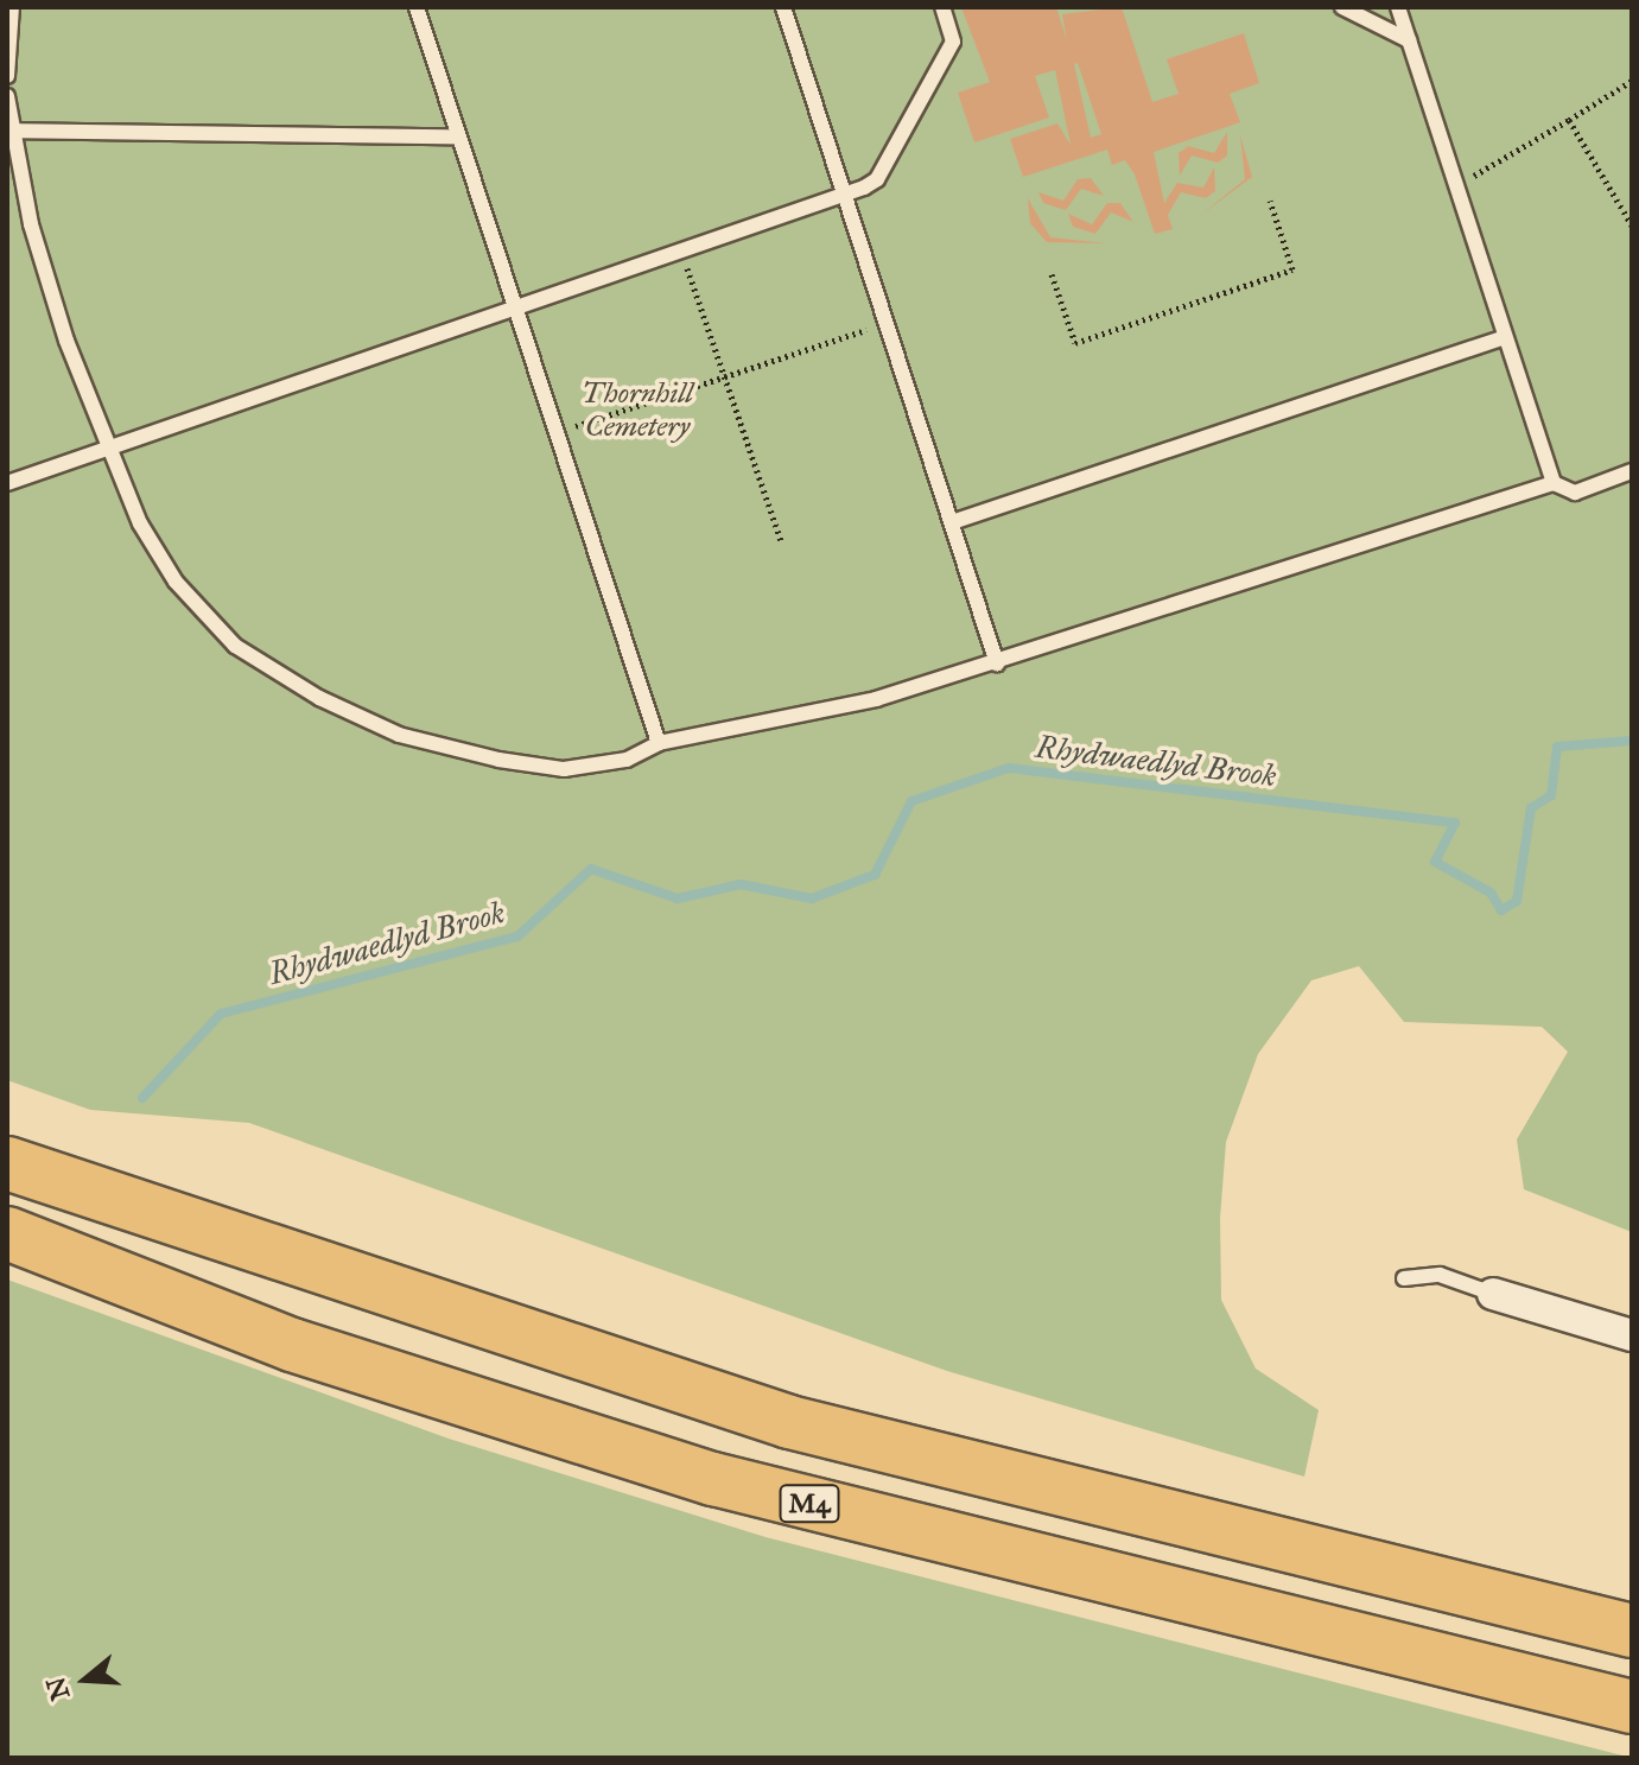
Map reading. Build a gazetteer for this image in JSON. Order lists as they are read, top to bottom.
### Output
{
  "streets": {
    "highway": ["M4"]
  },
  "water": ["Rhydwaedlyd Brook"],
  "parks": ["Thornhill Cemetery"],
  "north": "left"
}
